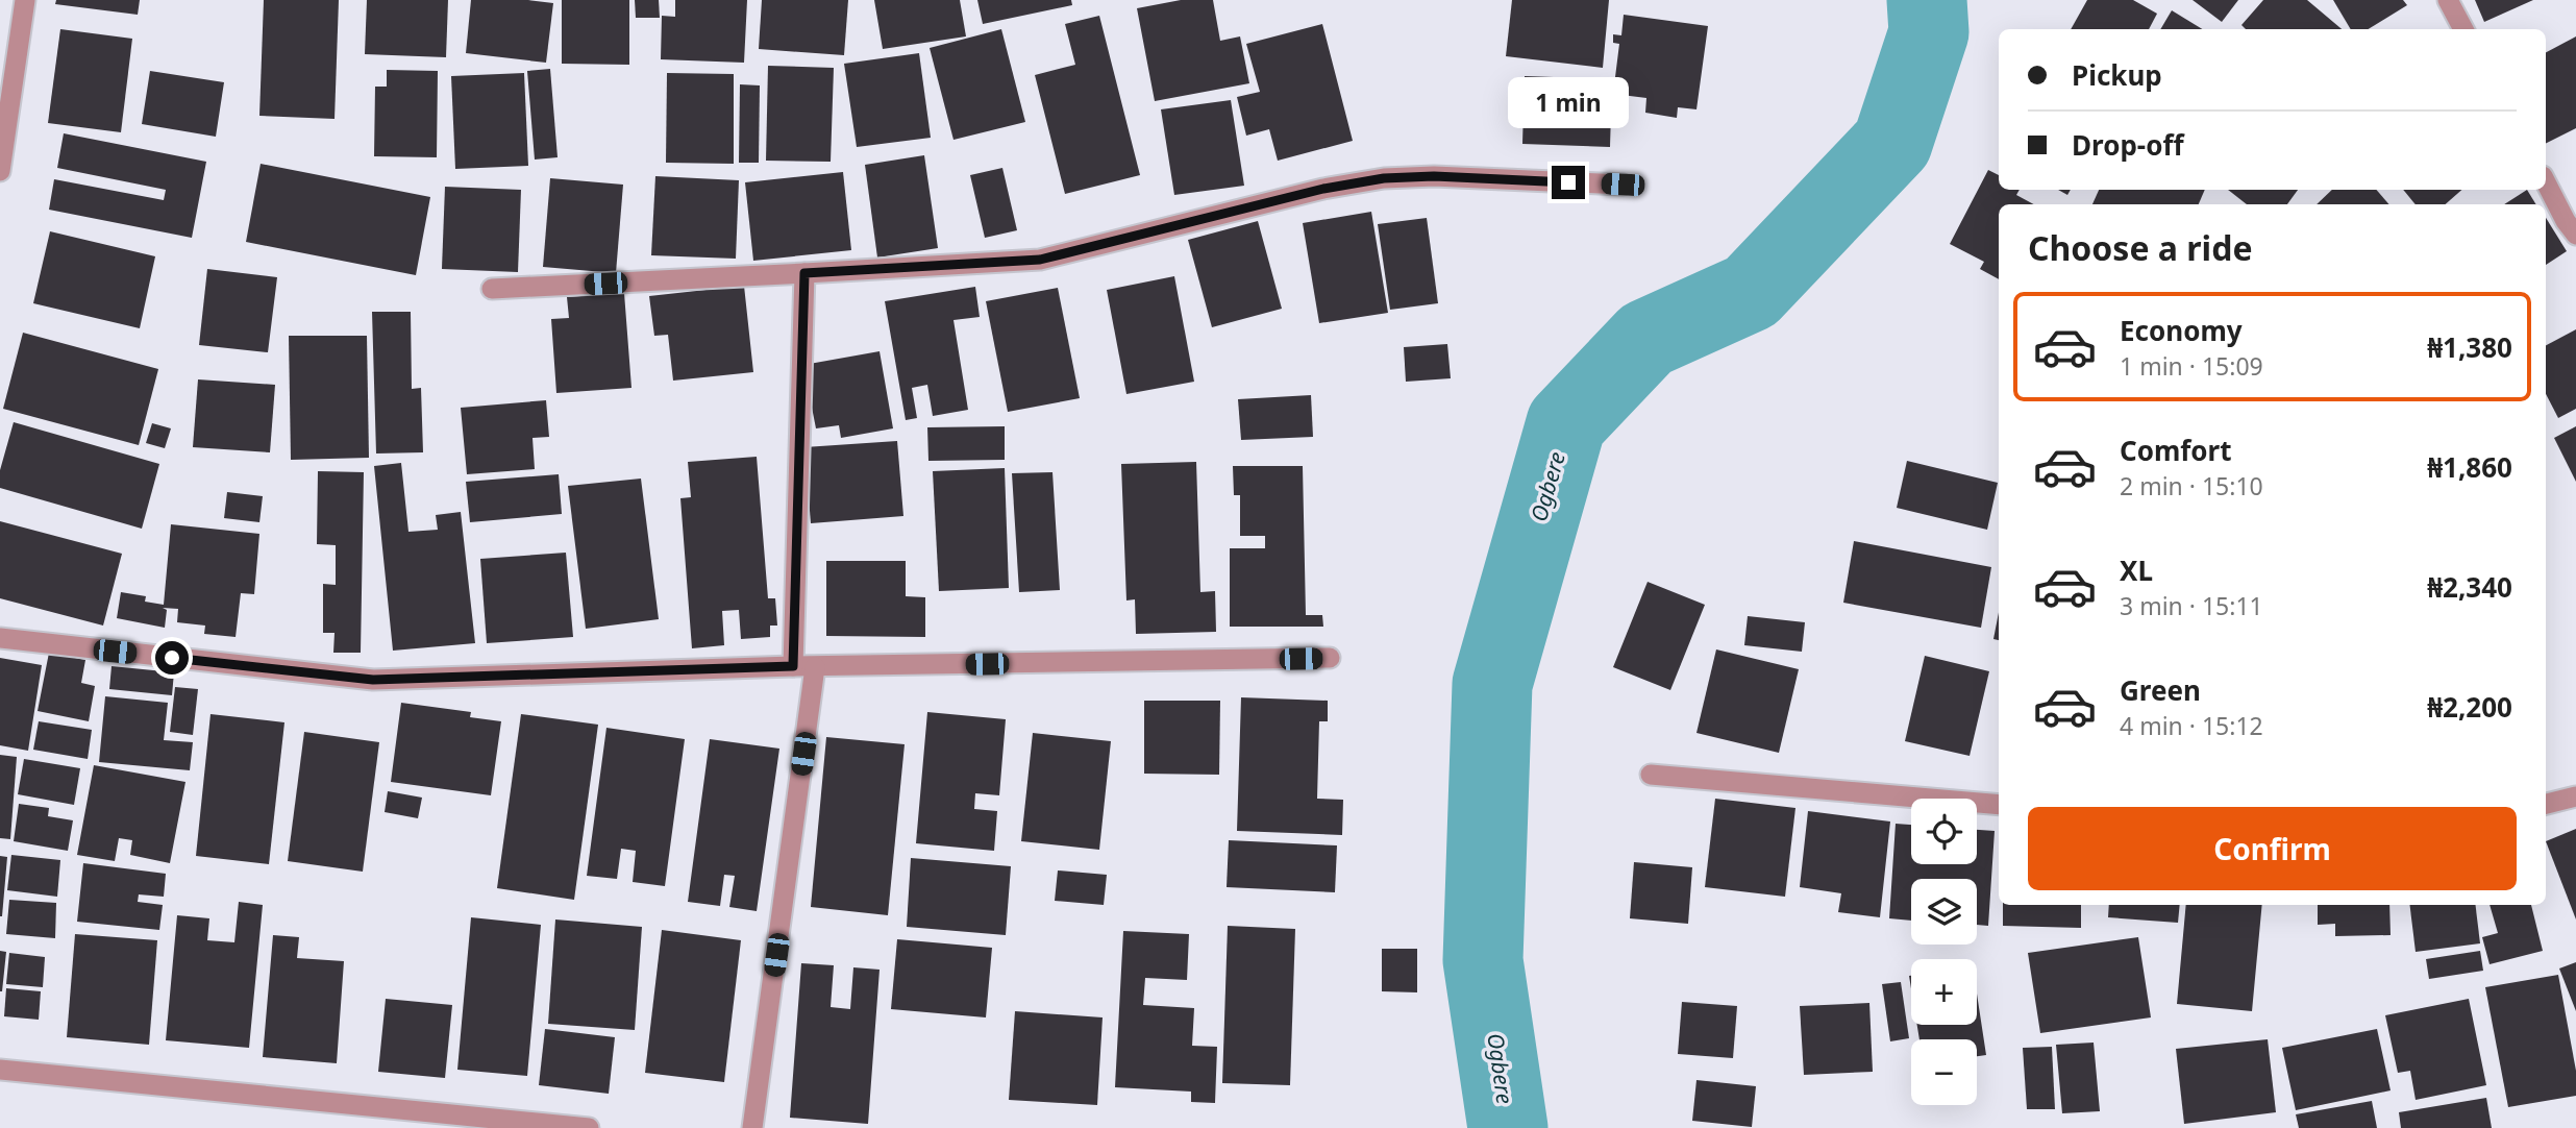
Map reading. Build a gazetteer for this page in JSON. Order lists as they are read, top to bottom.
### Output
{
  "water": ["Ogbere"],
  "page": {
    "banner": ["Pickup", "Drop-off"],
    "bubble": "1 min",
    "heading": "Choose a ride",
    "list": [
      {
        "name": "Economy",
        "note": "1 min · 15:09",
        "value": "₦1,380"
      },
      {
        "name": "Comfort",
        "note": "2 min · 15:10",
        "value": "₦1,860"
      },
      {
        "name": "XL",
        "note": "3 min · 15:11",
        "value": "₦2,340"
      },
      {
        "name": "Green",
        "note": "4 min · 15:12",
        "value": "₦2,200"
      }
    ],
    "buttons": "Confirm",
    "map_buttons": ["+", "−"]
  }
}
